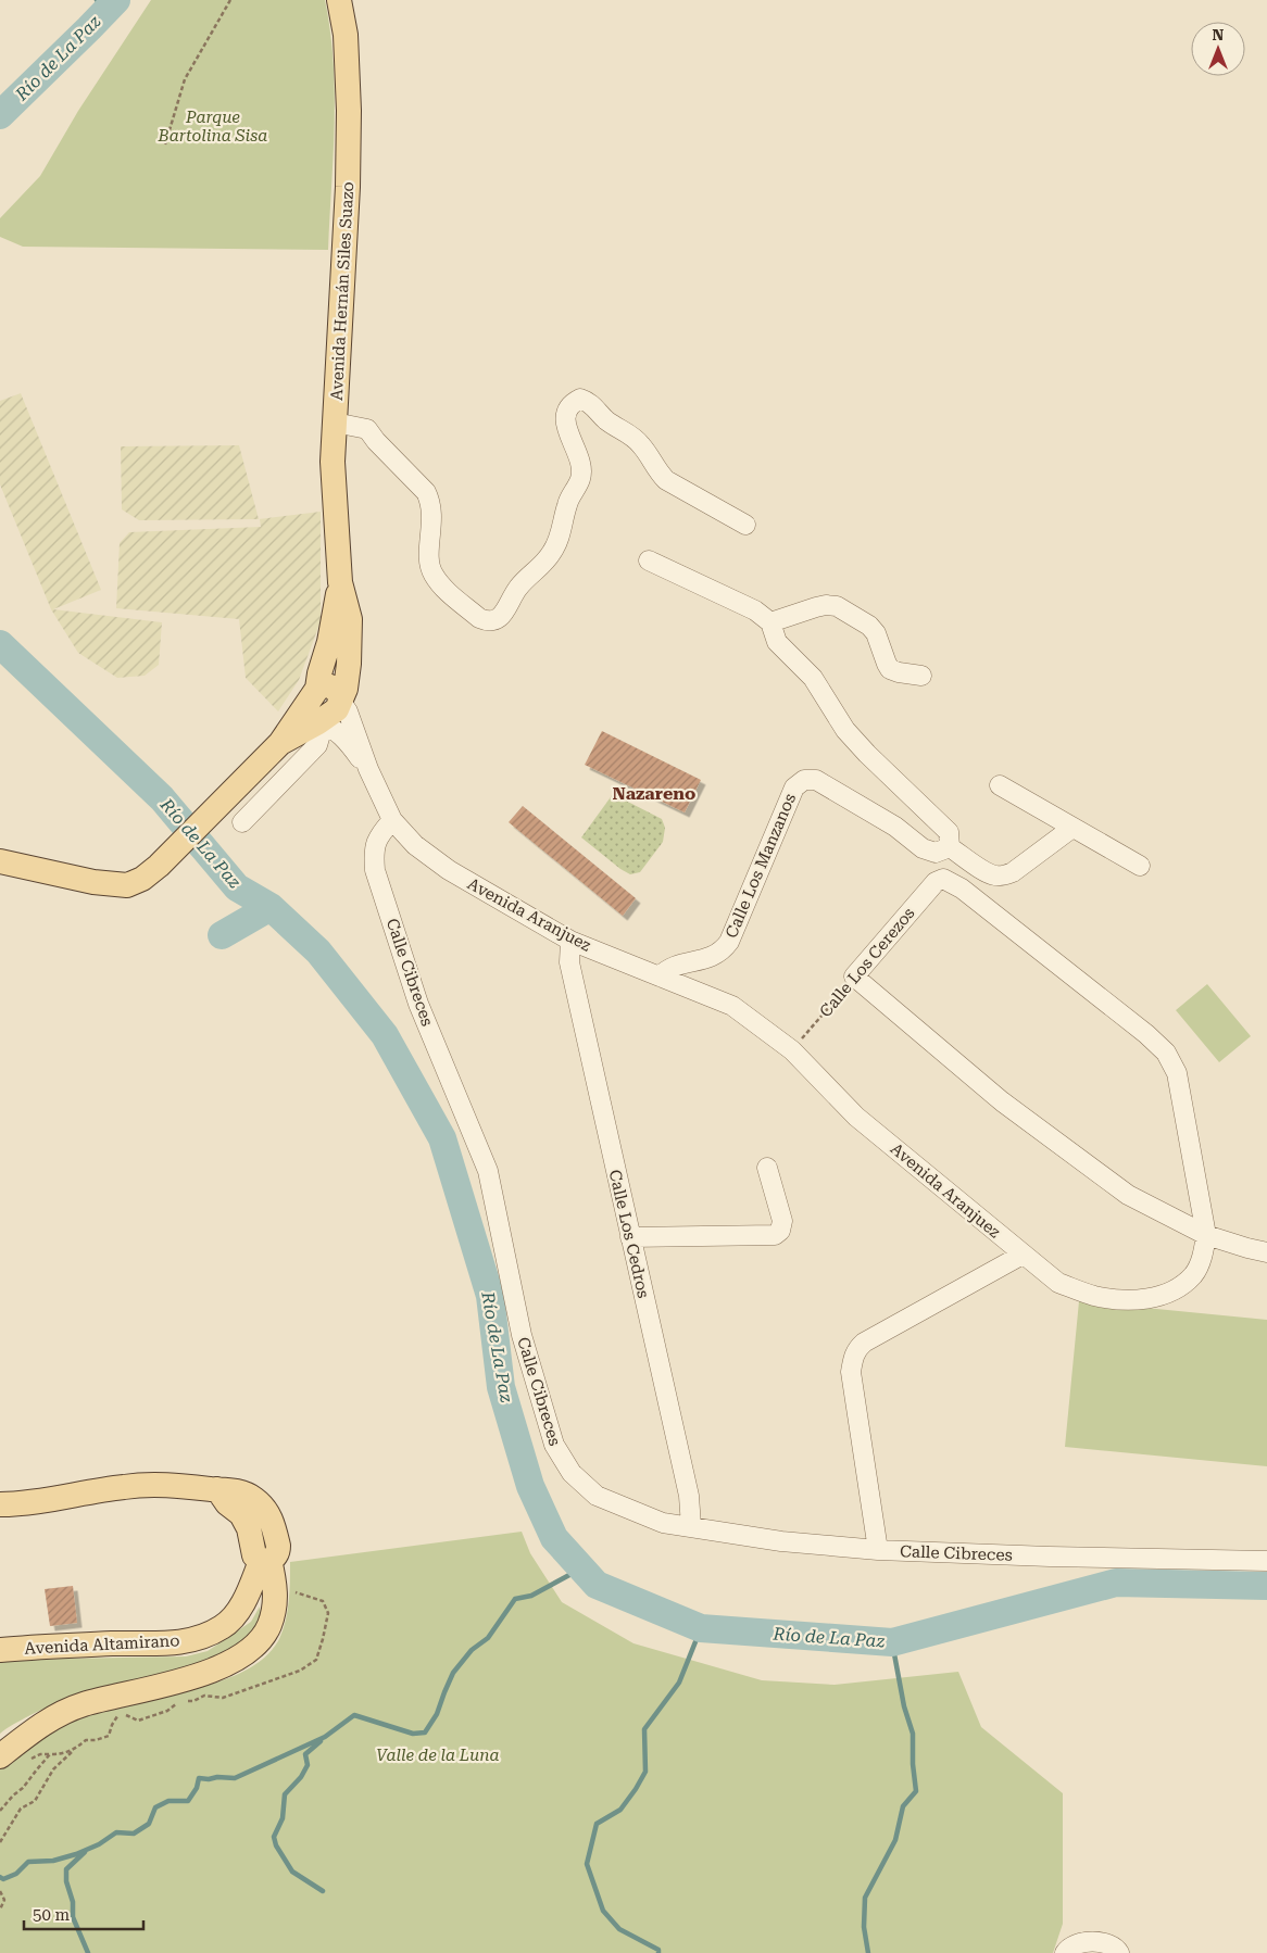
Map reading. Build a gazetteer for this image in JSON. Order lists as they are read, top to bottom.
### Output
{
  "streets": {
    "main road": ["Avenida Hernán Siles Suazo", "Avenida Altamirano"],
    "street": [
      "Calle Los Manzanos",
      "Avenida Aranjuez",
      "Calle Los Cerezos",
      "Calle Cibreces",
      "Calle Los Cedros"
    ]
  },
  "crossings": [
    ["Avenida Hernán Siles Suazo", "Avenida Aranjuez"],
    ["Calle Los Manzanos", "Avenida Aranjuez"],
    ["Avenida Aranjuez", "Calle Los Cerezos"],
    ["Avenida Aranjuez", "Calle Cibreces"],
    ["Avenida Aranjuez", "Calle Los Cedros"],
    ["Calle Cibreces", "Calle Los Cedros"]
  ],
  "districts": ["Nazareno"],
  "water": ["Río de La Paz"],
  "parks": ["Parque Bartolina Sisa", "Valle de la Luna"],
  "scale_bar": "50 m",
  "north": "top"
}
